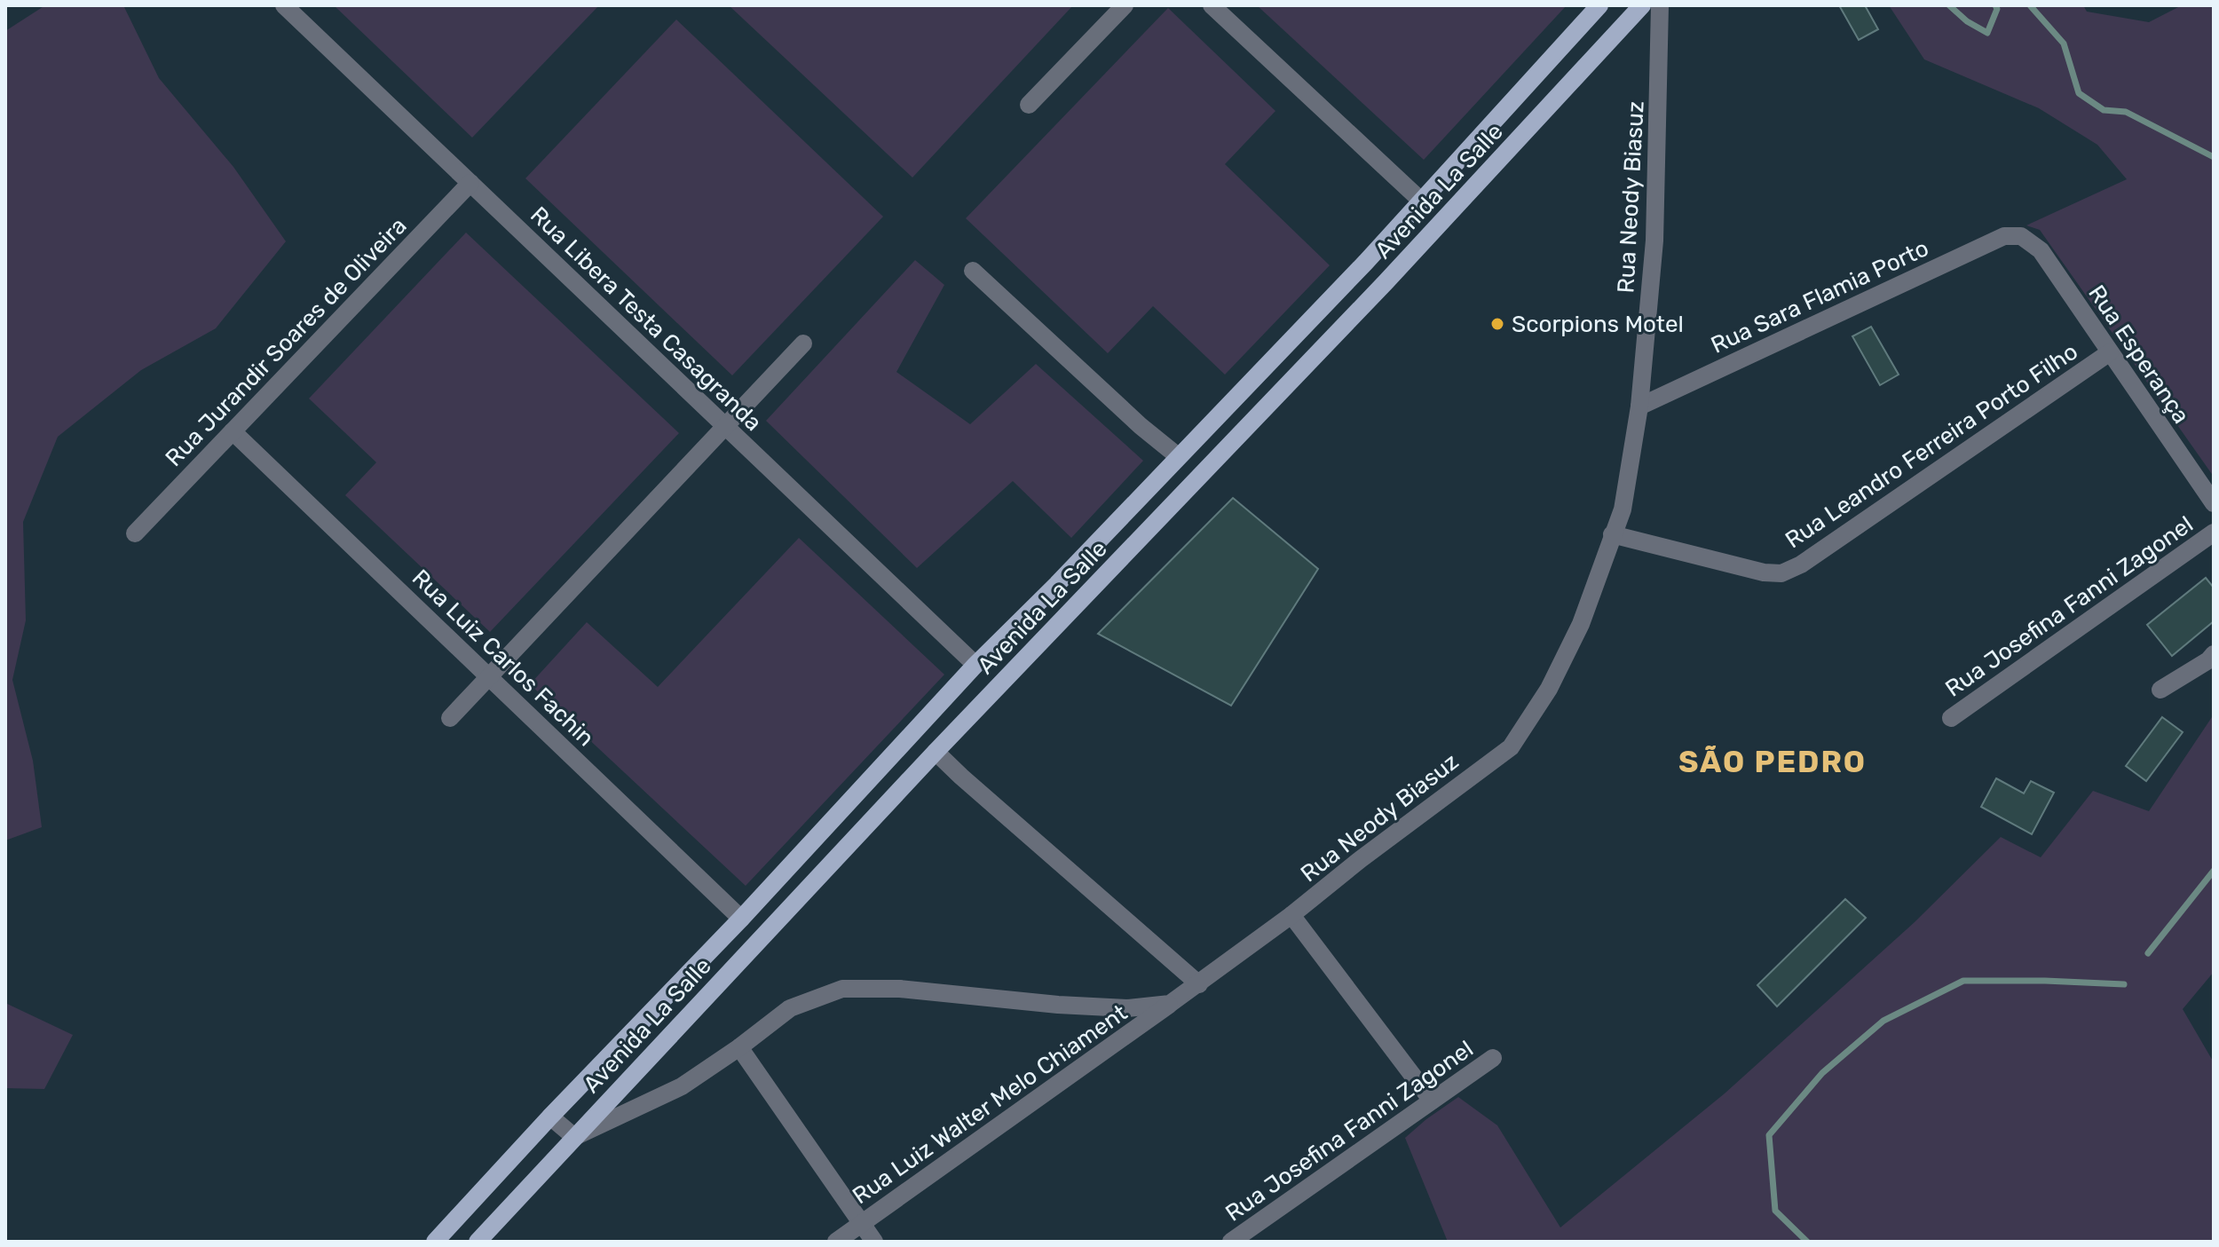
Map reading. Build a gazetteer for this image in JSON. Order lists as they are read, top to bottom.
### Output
{
  "streets": {
    "main road": ["Avenida La Salle"],
    "street": [
      "Rua Neody Biasuz",
      "Rua Sara Flamia Porto",
      "Rua Libera Testa Casagranda",
      "Rua Jurandir Soares de Oliveira",
      "Rua Esperança",
      "Rua Leandro Ferreira Porto Filho",
      "Rua Josefina Fanni Zagonel",
      "Rua Luiz Carlos Fachin",
      "Rua Luiz Walter Melo Chiament"
    ]
  },
  "crossings": [
    ["Avenida La Salle", "Rua Neody Biasuz"],
    ["Avenida La Salle", "Rua Libera Testa Casagranda"],
    ["Avenida La Salle", "Rua Luiz Carlos Fachin"],
    ["Rua Neody Biasuz", "Rua Sara Flamia Porto"],
    ["Rua Neody Biasuz", "Rua Leandro Ferreira Porto Filho"],
    ["Rua Neody Biasuz", "Rua Luiz Walter Melo Chiament"],
    ["Rua Sara Flamia Porto", "Rua Esperança"],
    ["Rua Libera Testa Casagranda", "Rua Jurandir Soares de Oliveira"],
    ["Rua Jurandir Soares de Oliveira", "Rua Luiz Carlos Fachin"],
    ["Rua Esperança", "Rua Leandro Ferreira Porto Filho"]
  ],
  "districts": ["SÃO PEDRO"],
  "places": ["Scorpions Motel"]
}
